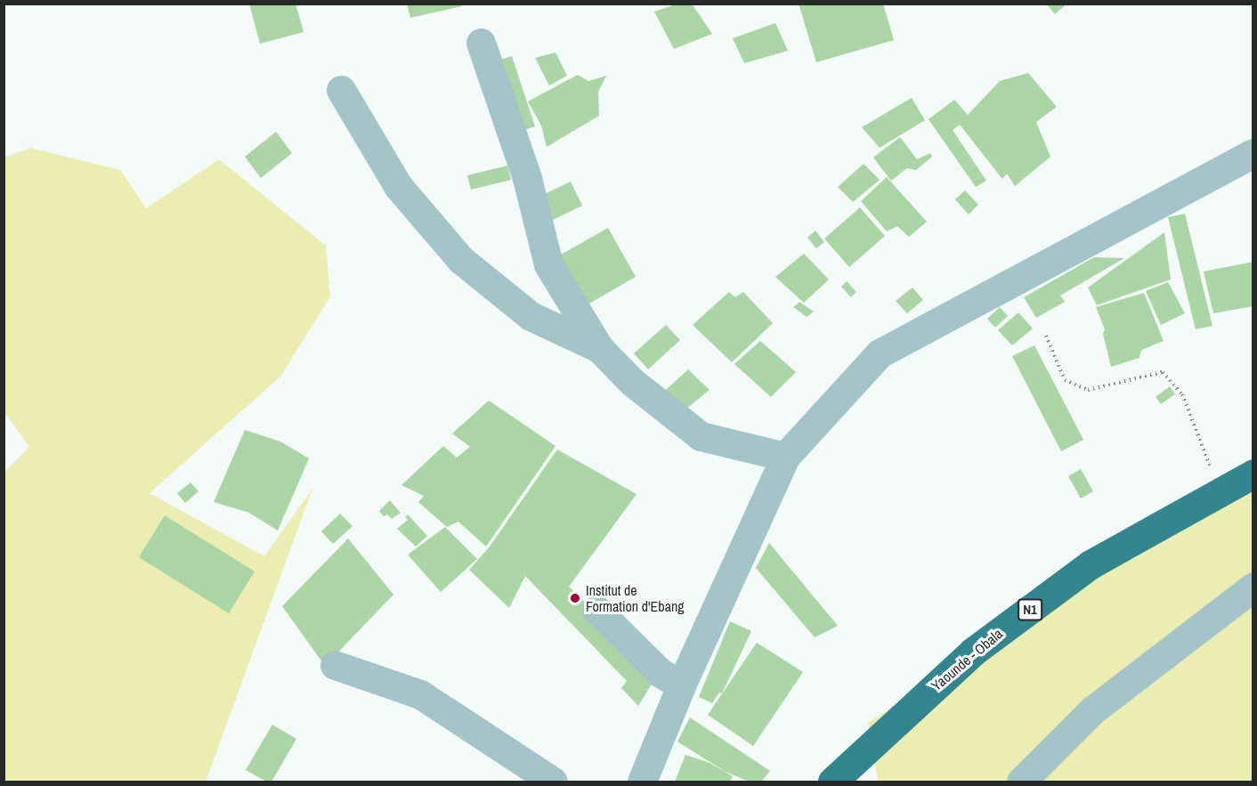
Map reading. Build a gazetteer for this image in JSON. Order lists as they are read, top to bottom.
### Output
{
  "streets": {
    "highway": ["N1", "Yaounde - Obala"]
  },
  "places": ["Institut de Formation d'Ebang"]
}
